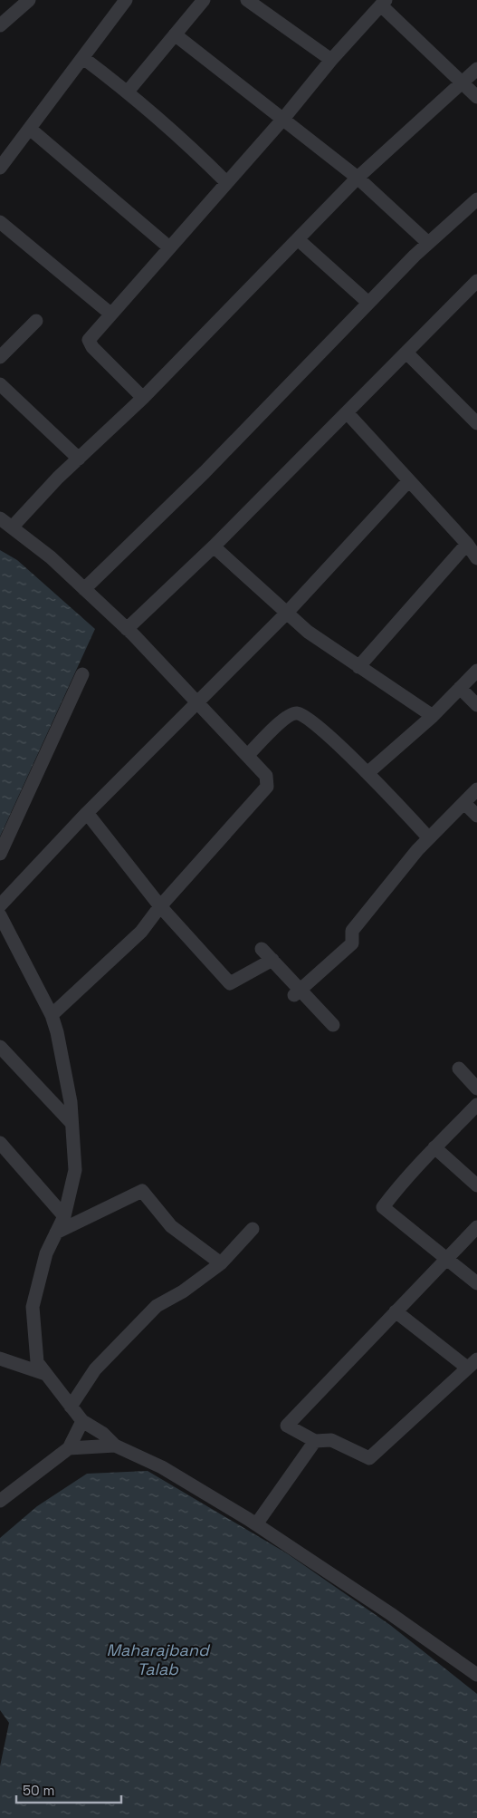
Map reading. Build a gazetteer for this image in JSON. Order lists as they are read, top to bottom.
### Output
{
  "water": ["Maharajband Talab"],
  "scale_bar": "50 m"
}
